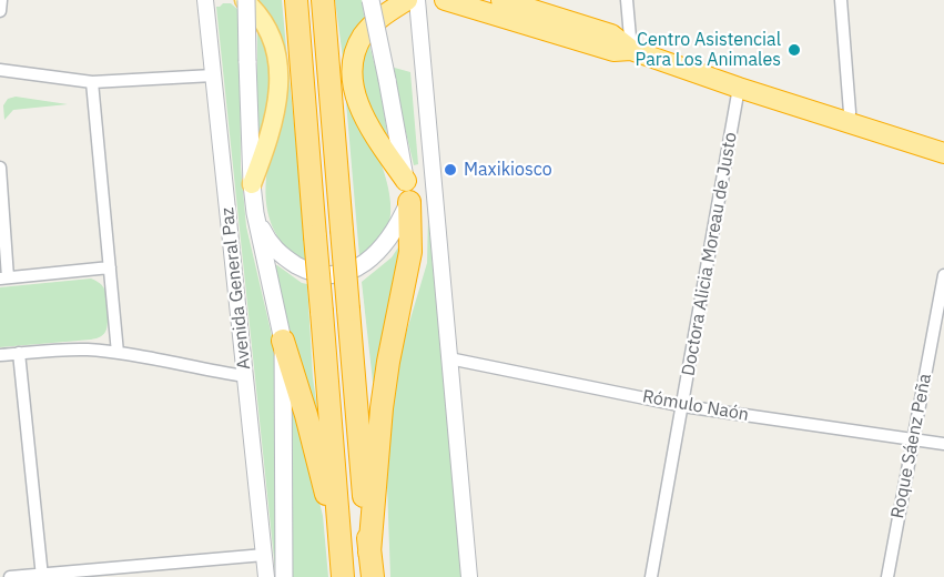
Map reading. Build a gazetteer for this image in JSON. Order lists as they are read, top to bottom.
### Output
{
  "streets": {
    "street": [
      "Doctora Alicia Moreau de Justo",
      "Avenida General Paz",
      "Rómulo Naón",
      "Roque Sáenz Peña"
    ]
  },
  "crossings": [
    ["Doctora Alicia Moreau de Justo", "Rómulo Naón"],
    ["Rómulo Naón", "Roque Sáenz Peña"]
  ],
  "places": ["Centro Asistencial Para Los Animales", "Maxikiosco"]
}
